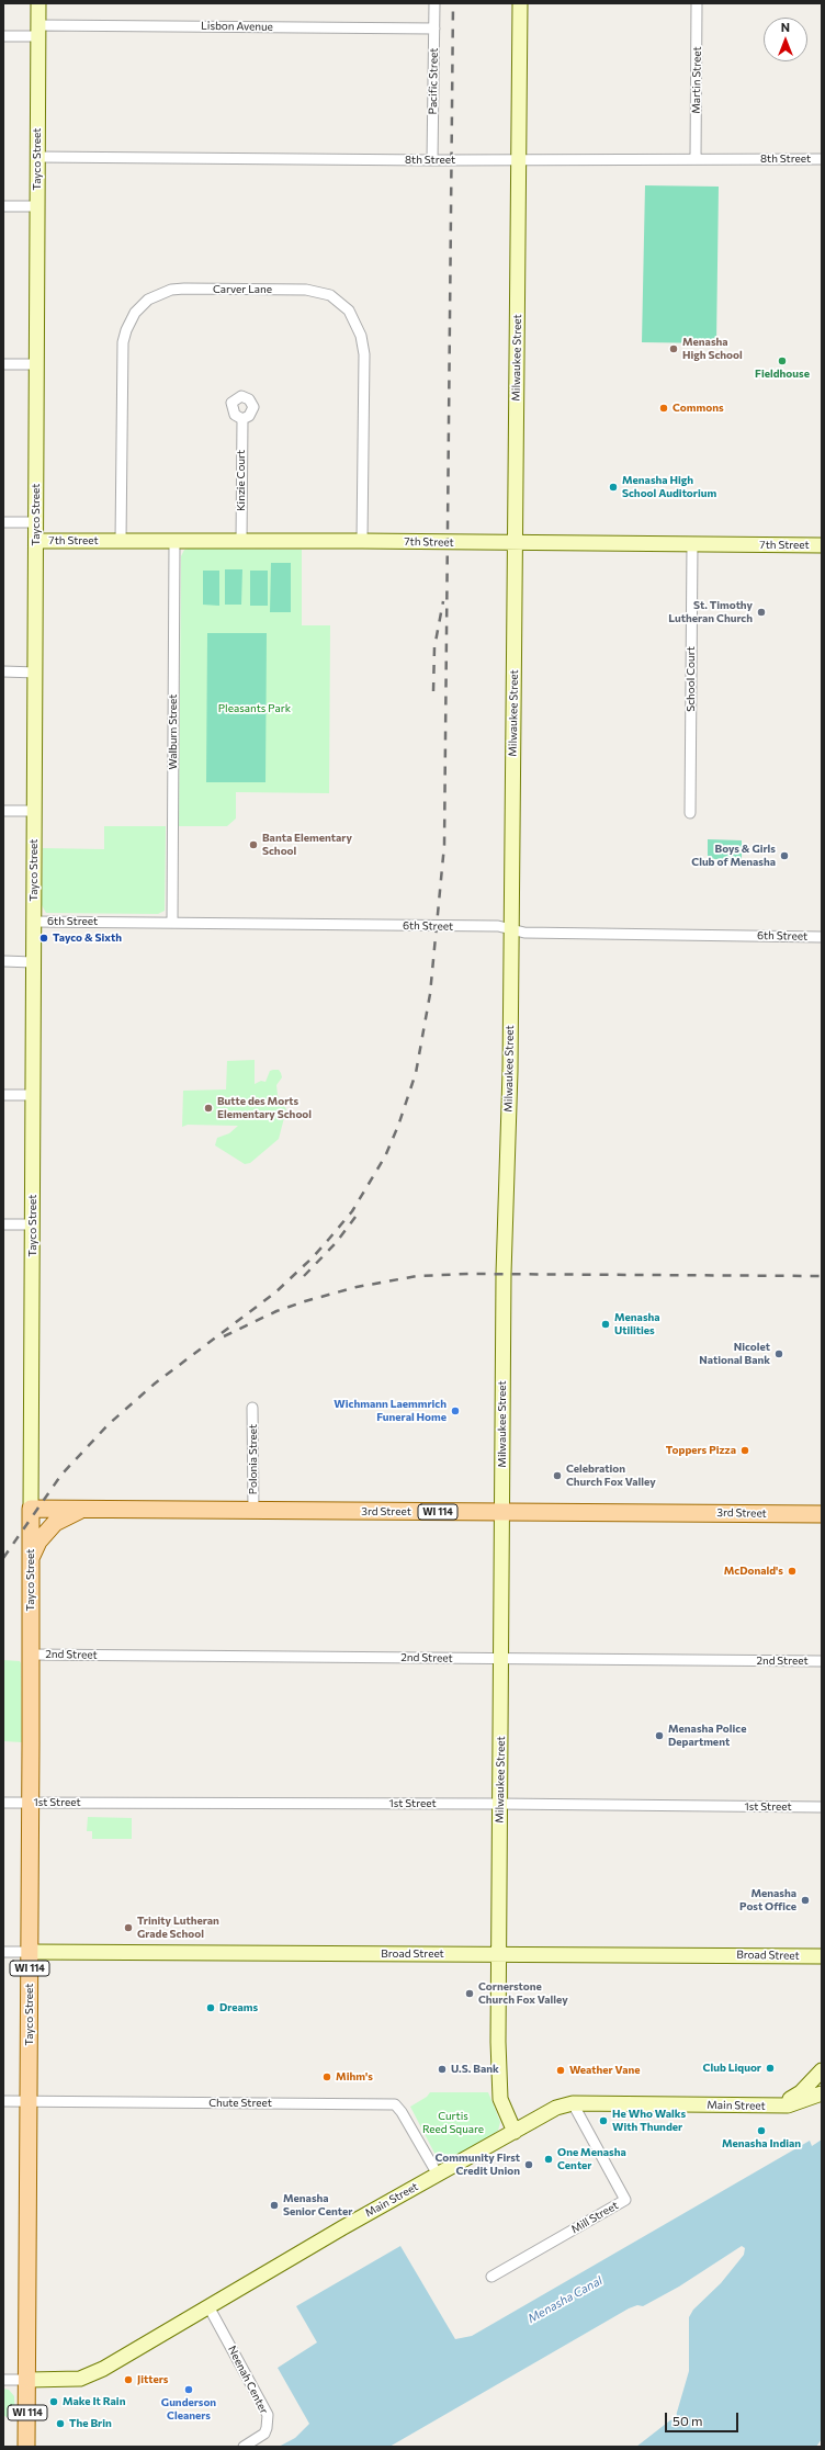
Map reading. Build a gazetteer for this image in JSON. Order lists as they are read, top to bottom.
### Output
{
  "streets": {
    "main road": ["Tayco Street", "3rd Street", "WI 114"],
    "street": [
      "Lisbon Avenue",
      "Martin Street",
      "Pacific Street",
      "8th Street",
      "Carver Lane",
      "Milwaukee Street",
      "Kinzie Court",
      "7th Street",
      "School Court",
      "Walburn Street",
      "6th Street",
      "Polonia Street",
      "2nd Street",
      "1st Street",
      "Broad Street",
      "Chute Street",
      "Main Street",
      "Mill Street",
      "Neenah Center"
    ]
  },
  "crossings": [
    ["Lisbon Avenue", "Pacific Street"],
    ["Lisbon Avenue", "Tayco Street"],
    ["Martin Street", "8th Street"],
    ["Pacific Street", "8th Street"],
    ["Tayco Street", "8th Street"],
    ["Tayco Street", "7th Street"],
    ["Tayco Street", "6th Street"],
    ["Tayco Street", "3rd Street"],
    ["Tayco Street", "2nd Street"],
    ["Tayco Street", "1st Street"],
    ["Tayco Street", "Broad Street"],
    ["Tayco Street", "Chute Street"],
    ["Tayco Street", "Main Street"],
    ["8th Street", "Milwaukee Street"],
    ["Carver Lane", "7th Street"],
    ["Milwaukee Street", "7th Street"],
    ["Milwaukee Street", "6th Street"],
    ["Milwaukee Street", "3rd Street"],
    ["Milwaukee Street", "2nd Street"],
    ["Milwaukee Street", "1st Street"],
    ["Milwaukee Street", "Broad Street"],
    ["Milwaukee Street", "Main Street"],
    ["Kinzie Court", "7th Street"],
    ["7th Street", "School Court"],
    ["7th Street", "Walburn Street"],
    ["Walburn Street", "6th Street"],
    ["Polonia Street", "3rd Street"],
    ["Chute Street", "Main Street"],
    ["Main Street", "Mill Street"],
    ["Main Street", "Neenah Center"]
  ],
  "water": ["Menasha Canal"],
  "parks": ["Pleasants Park", "Curtis Reed Square"],
  "places": [
    "Menasha High School",
    "Fieldhouse",
    "Commons",
    "Menasha High School Auditorium",
    "St. Timothy Lutheran Church",
    "Banta Elementary School",
    "Boys & Girls Club of Menasha",
    "Tayco & Sixth",
    "Butte des Morts Elementary School",
    "Menasha Utilities",
    "Nicolet National Bank",
    "Wichmann Laemmrich Funeral Home",
    "Toppers Pizza",
    "Celebration Church Fox Valley",
    "McDonald's",
    "Menasha Police Department",
    "Menasha Post Office",
    "Trinity Lutheran Grade School",
    "Cornerstone Church Fox Valley",
    "Dreams",
    "Club Liquor",
    "U.S. Bank",
    "Weather Vane",
    "Mihm's",
    "He Who Walks With Thunder",
    "Menasha Indian",
    "One Menasha Center",
    "Community First Credit Union",
    "Menasha Senior Center",
    "Jitters",
    "Gunderson Cleaners",
    "Make It Rain",
    "The Brin"
  ],
  "scale_bar": "50 m",
  "north": "top"
}
